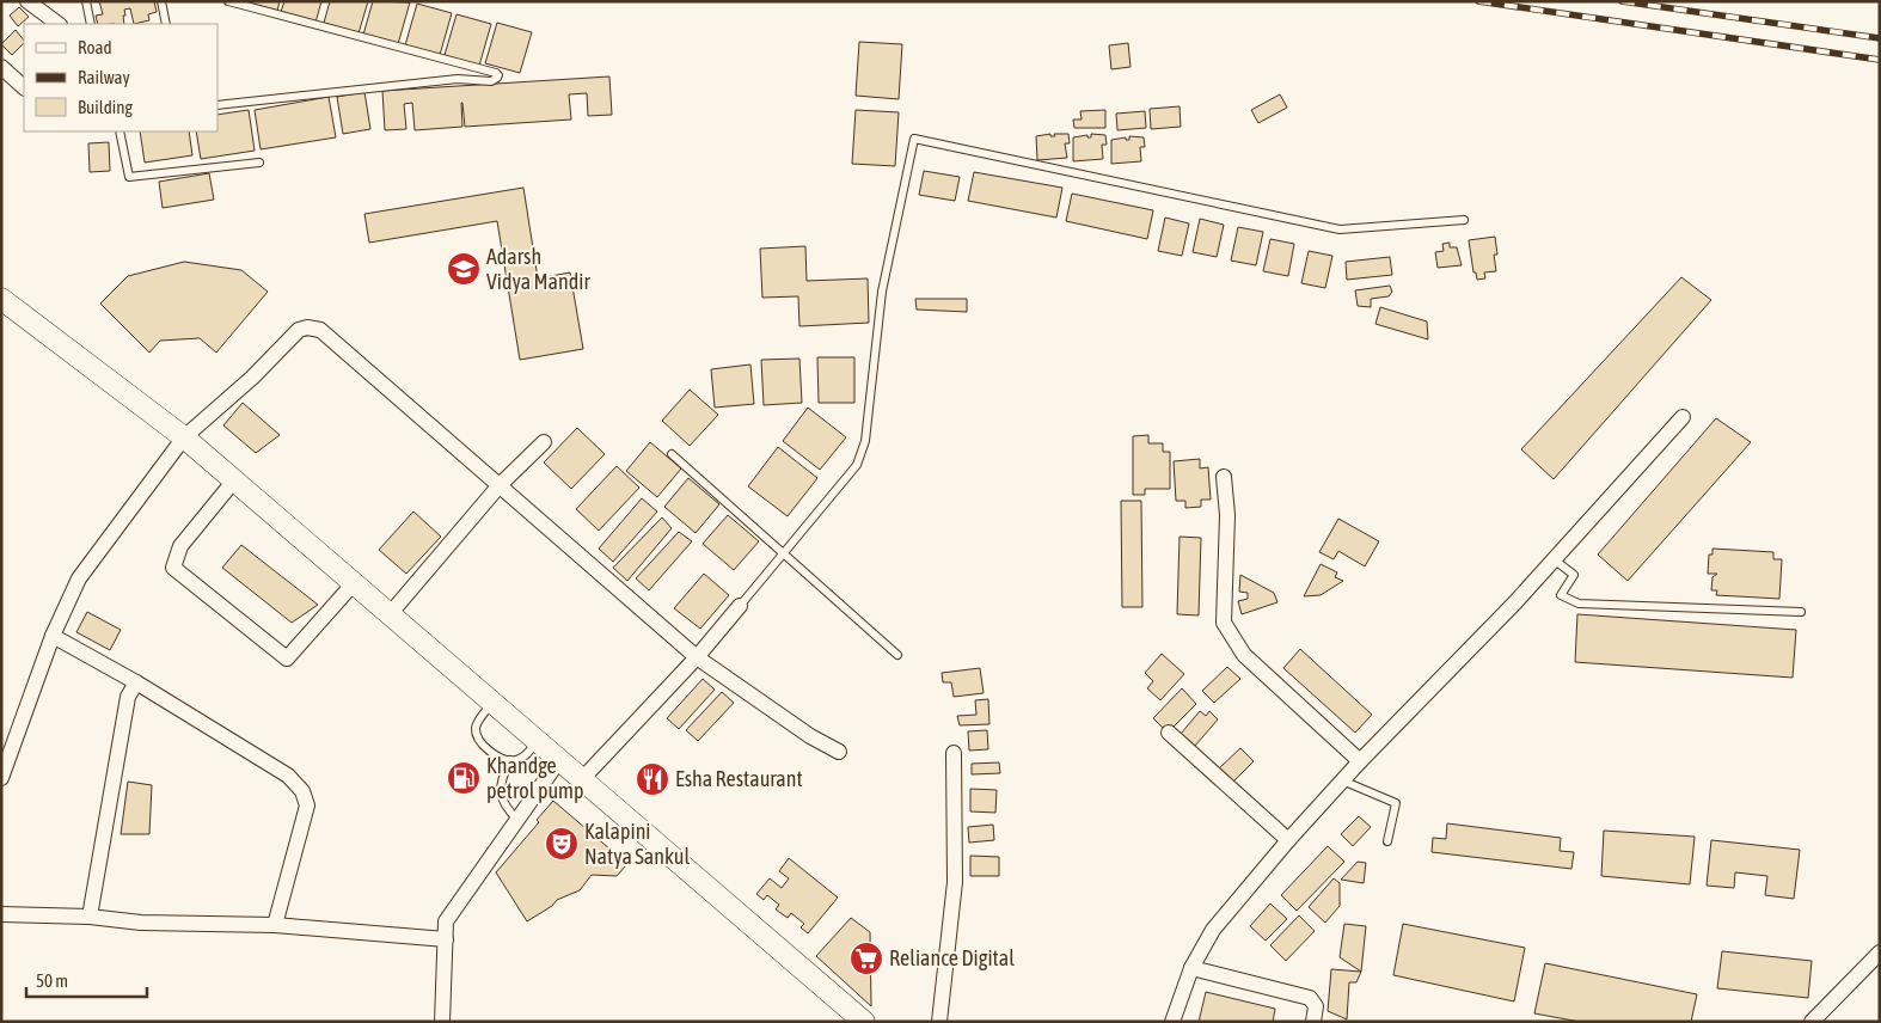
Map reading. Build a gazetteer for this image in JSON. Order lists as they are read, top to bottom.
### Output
{
  "places": {
    "school or university": ["Adarsh Vidya Mandir"],
    "fuel station": ["Khandge petrol pump"],
    "restaurant": ["Esha Restaurant"],
    "theatre": ["Kalapini Natya Sankul"],
    "supermarket": ["Reliance Digital"]
  },
  "legend": ["Road", "Railway", "Building"],
  "scale_bar": "50 m"
}
